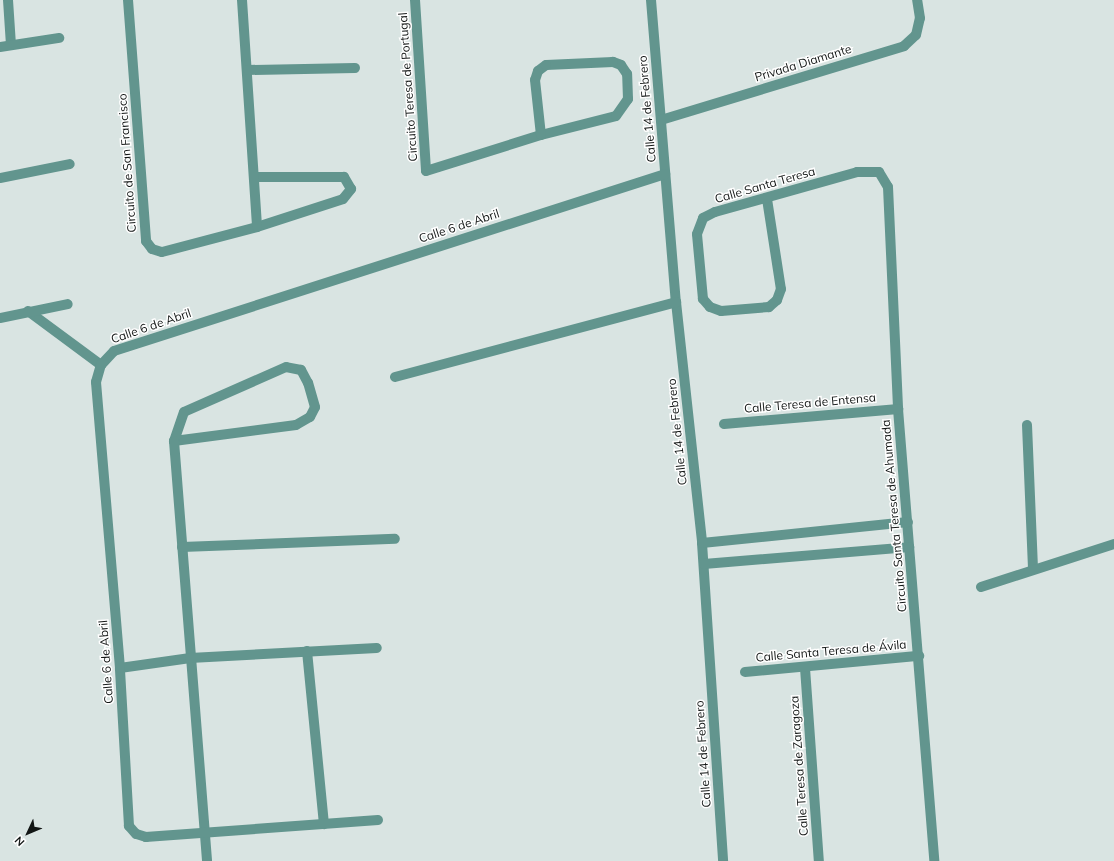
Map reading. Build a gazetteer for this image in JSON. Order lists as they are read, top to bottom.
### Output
{
  "streets": {
    "street": [
      "Privada Diamante",
      "Circuito Teresa de Portugal",
      "Calle 14 de Febrero",
      "Circuito de San Francisco",
      "Calle Santa Teresa",
      "Calle 6 de Abril",
      "Calle Teresa de Entensa",
      "Circuito Santa Teresa de Ahumada",
      "Calle Santa Teresa de Ávila",
      "Calle Teresa de Zaragoza"
    ]
  },
  "crossings": [
    ["Privada Diamante", "Calle 14 de Febrero"],
    ["Calle 14 de Febrero", "Calle 6 de Abril"],
    ["Calle Santa Teresa", "Circuito Santa Teresa de Ahumada"],
    ["Calle Teresa de Entensa", "Circuito Santa Teresa de Ahumada"],
    ["Circuito Santa Teresa de Ahumada", "Calle Santa Teresa de Ávila"],
    ["Calle Santa Teresa de Ávila", "Calle Teresa de Zaragoza"]
  ],
  "north": "bottom left"
}
